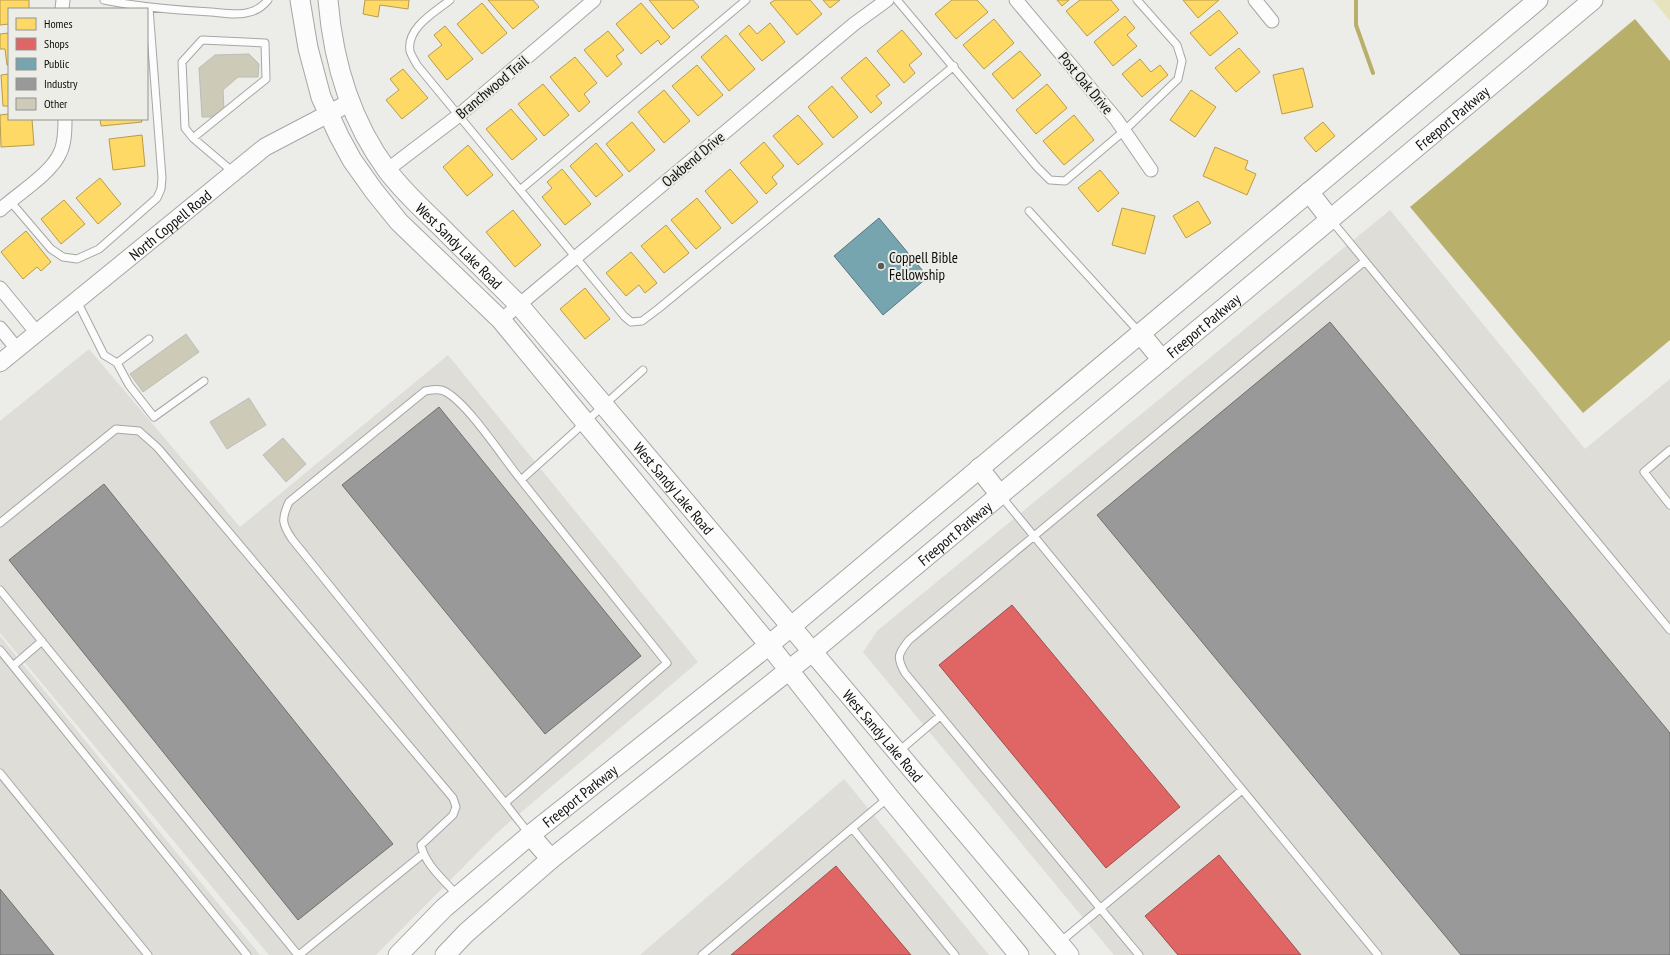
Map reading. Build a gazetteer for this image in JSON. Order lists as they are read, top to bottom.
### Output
{
  "streets": {
    "main road": ["Freeport Parkway", "West Sandy Lake Road"],
    "street": [
      "Post Oak Drive",
      "Branchwood Trail",
      "Oakbend Drive",
      "North Coppell Road"
    ]
  },
  "crossings": [
    ["Branchwood Trail", "West Sandy Lake Road"],
    ["Freeport Parkway", "West Sandy Lake Road"],
    ["Oakbend Drive", "West Sandy Lake Road"],
    ["North Coppell Road", "West Sandy Lake Road"]
  ],
  "places": ["Coppell Bible Fellowship"],
  "legend": [
    "Homes",
    "Shops",
    "Public",
    "Industry",
    "Other"
  ]
}
